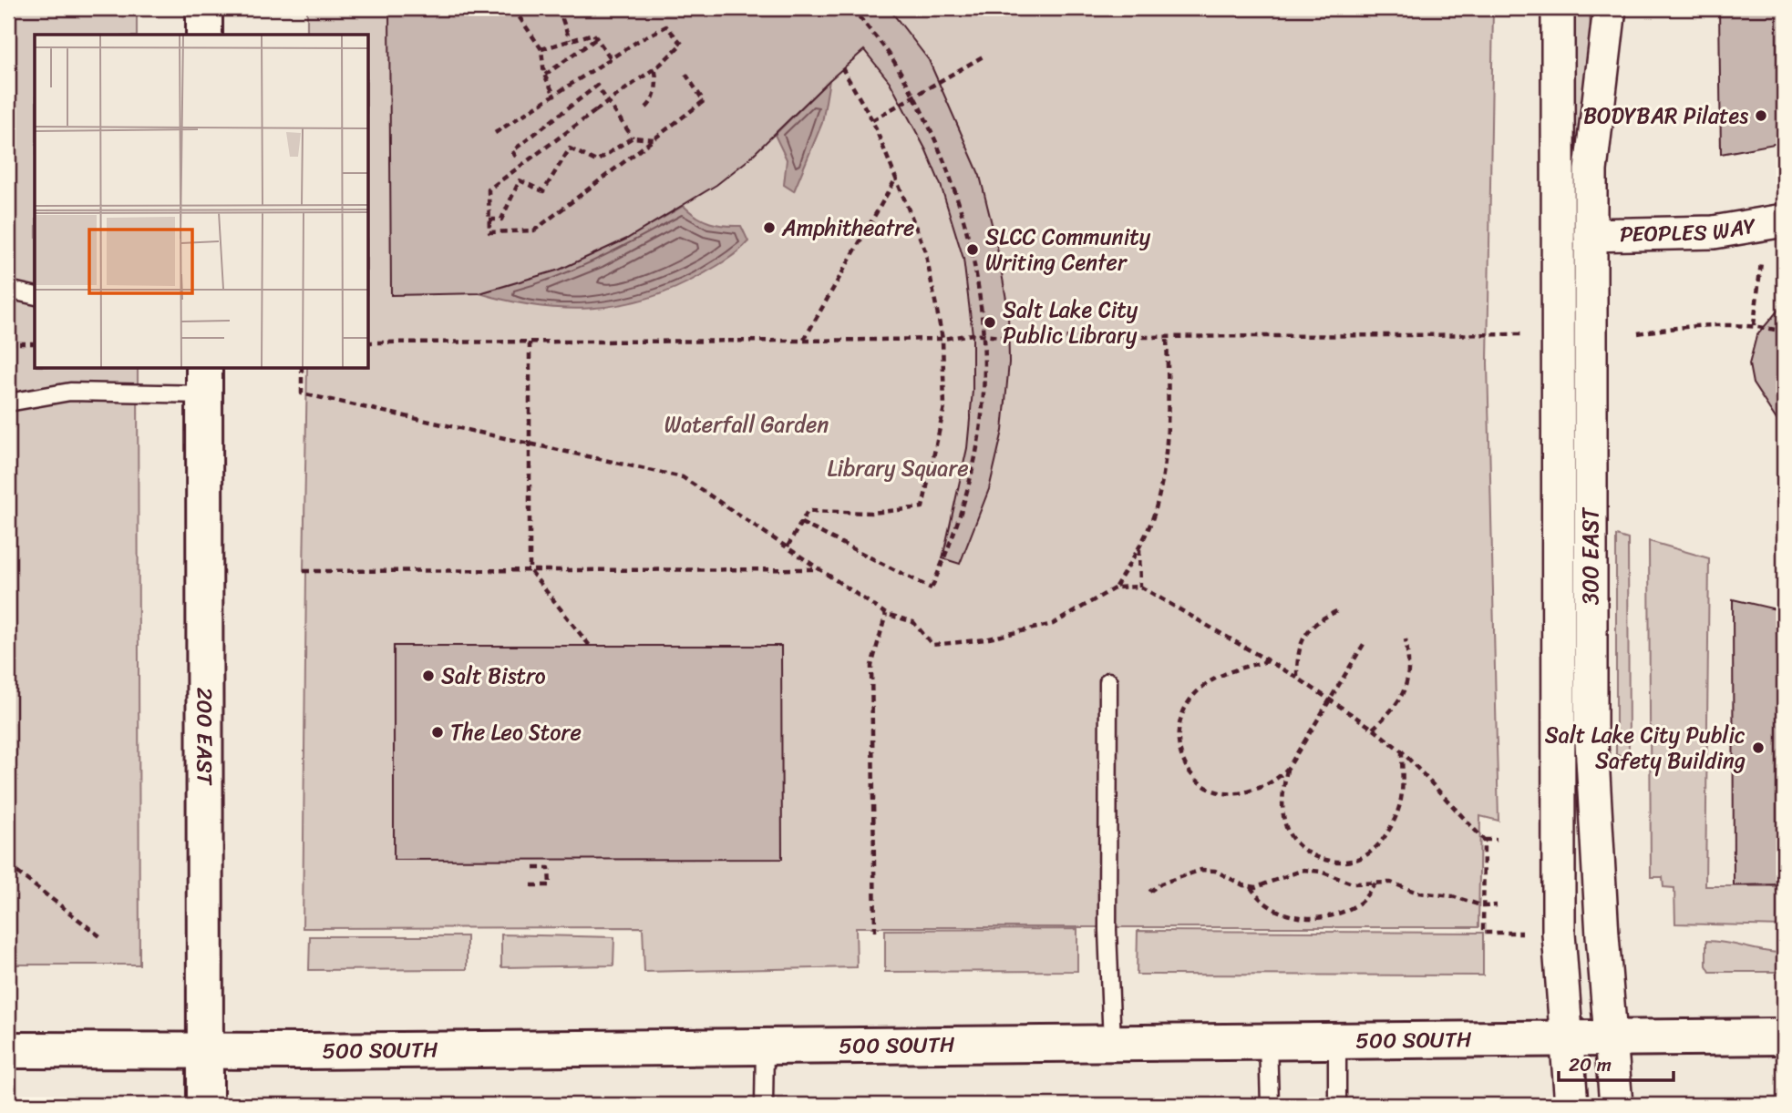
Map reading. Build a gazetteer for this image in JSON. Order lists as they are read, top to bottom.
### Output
{
  "streets": {
    "main road": ["200 EAST", "500 SOUTH"],
    "street": ["PEOPLES WAY", "300 EAST"]
  },
  "crossings": [
    ["PEOPLES WAY", "300 EAST"],
    ["300 EAST", "500 SOUTH"],
    ["200 EAST", "500 SOUTH"]
  ],
  "parks": ["Waterfall Garden", "Library Square"],
  "places": [
    "BODYBAR Pilates",
    "Amphitheatre",
    "SLCC Community Writing Center",
    "Salt Lake City Public Library",
    "Salt Bistro",
    "The Leo Store",
    "Salt Lake City Public Safety Building"
  ],
  "scale_bar": "20 m"
}
